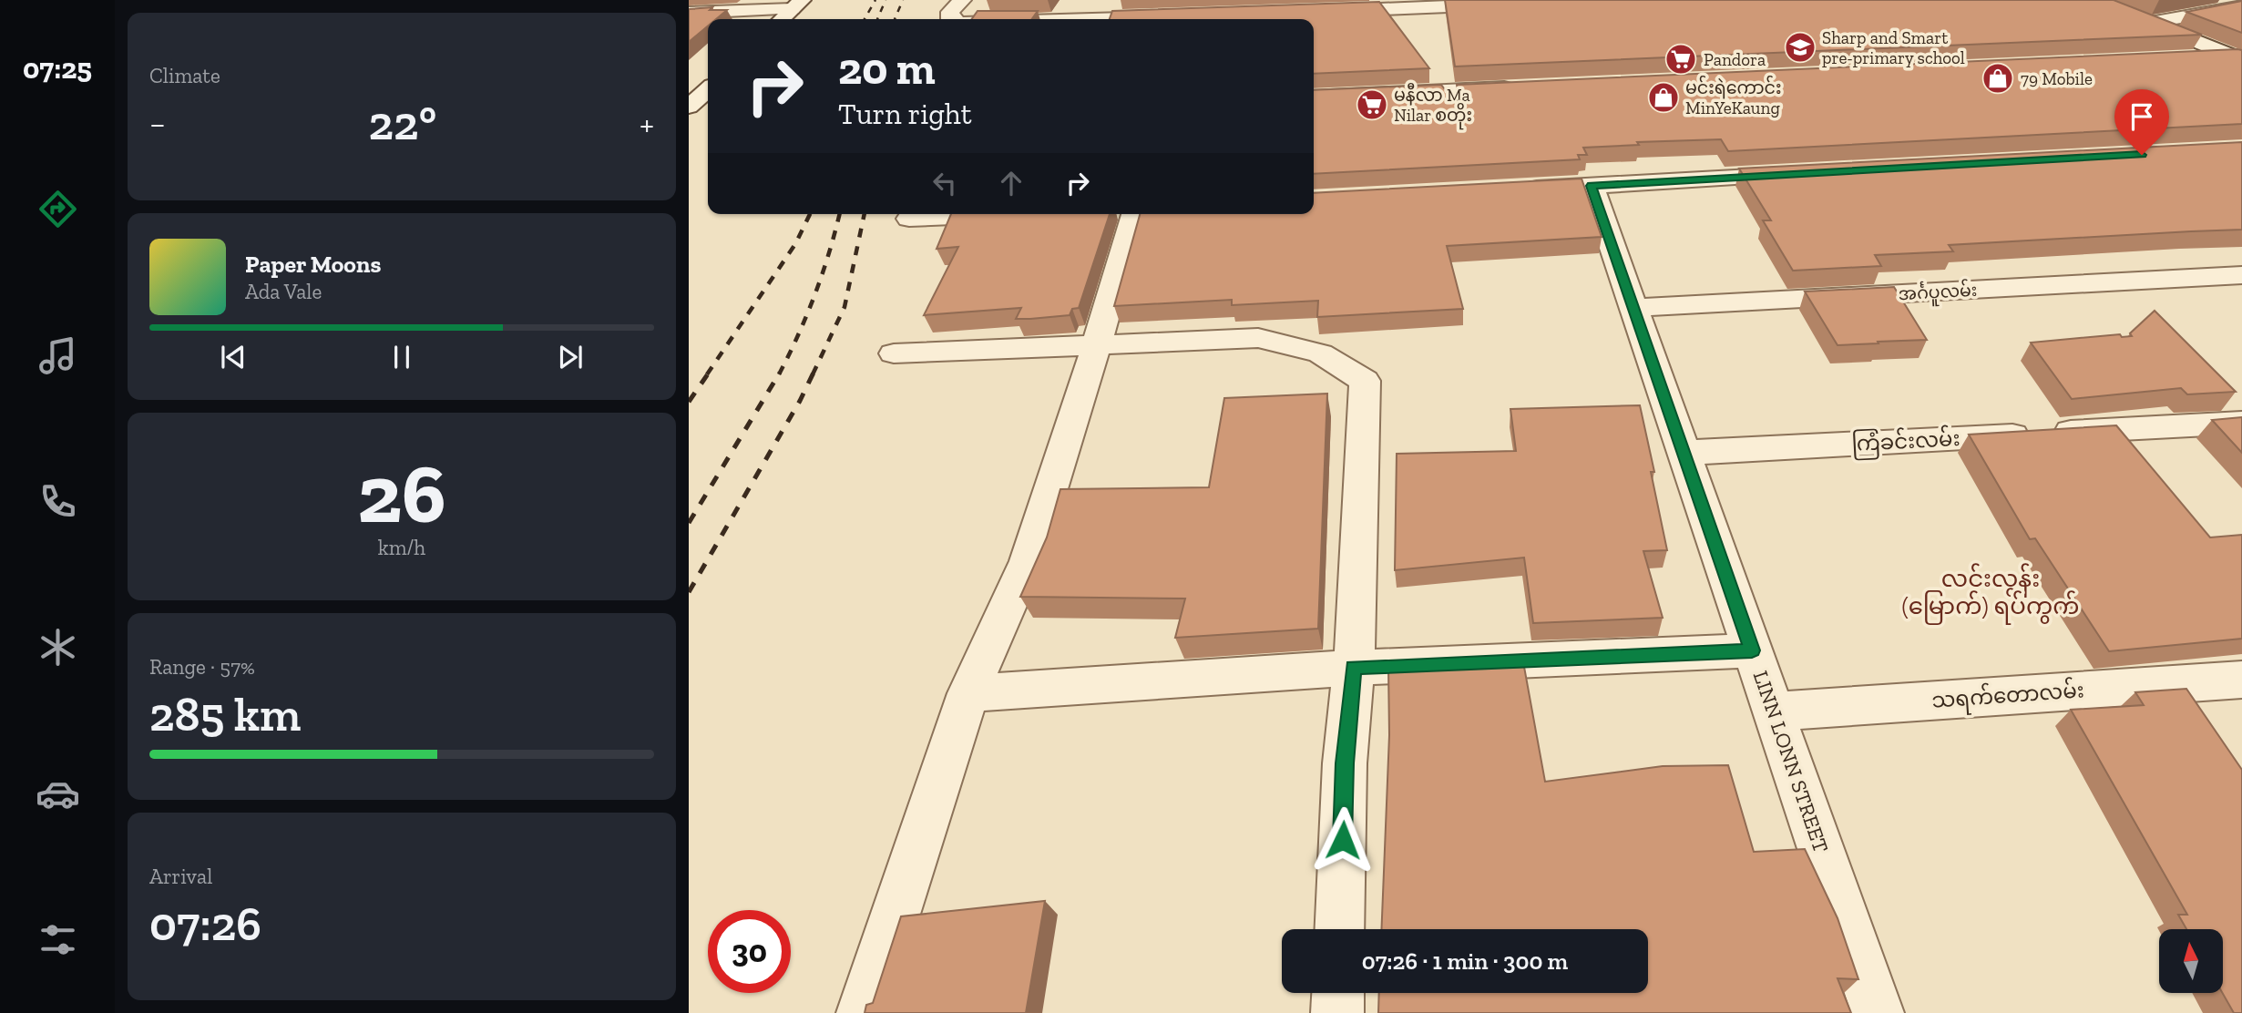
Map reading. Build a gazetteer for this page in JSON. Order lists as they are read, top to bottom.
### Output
{
  "streets": {
    "street": [
      "အင်္ဂပူလမ်း",
      "ကြံခင်းလမ်း",
      "သရက်တောလမ်း",
      "LINN LONN STREET"
    ]
  },
  "crossings": [
    ["အင်္ဂပူလမ်း", "LINN LONN STREET"],
    ["ကြံခင်းလမ်း", "LINN LONN STREET"],
    ["သရက်တောလမ်း", "LINN LONN STREET"]
  ],
  "districts": ["လင်းလွန်း (မြောက်) ရပ်ကွက်"],
  "places": {
    "school or university": ["Sharp and Smart pre-primary school"],
    "supermarket": ["Pandora", "မနီလာ Ma Nilar စတိုး"],
    "shop": ["79 Mobile", "မင်းရဲကောင်း MinYeKaung"]
  },
  "north": "top",
  "page": {
    "tabs": "07:25",
    "tile": [
      "Climate",
      ["26", "km/h"],
      ["Range · 57%", "285 km"],
      ["Arrival", "07:26"]
    ],
    "turn": ["20 m", "Turn right"],
    "heat": ["−", "22°", "+"],
    "song": ["Paper Moons", "Ada Vale"],
    "limit": "30",
    "trip": "07:26 · 1 min · 300 m"
  }
}
